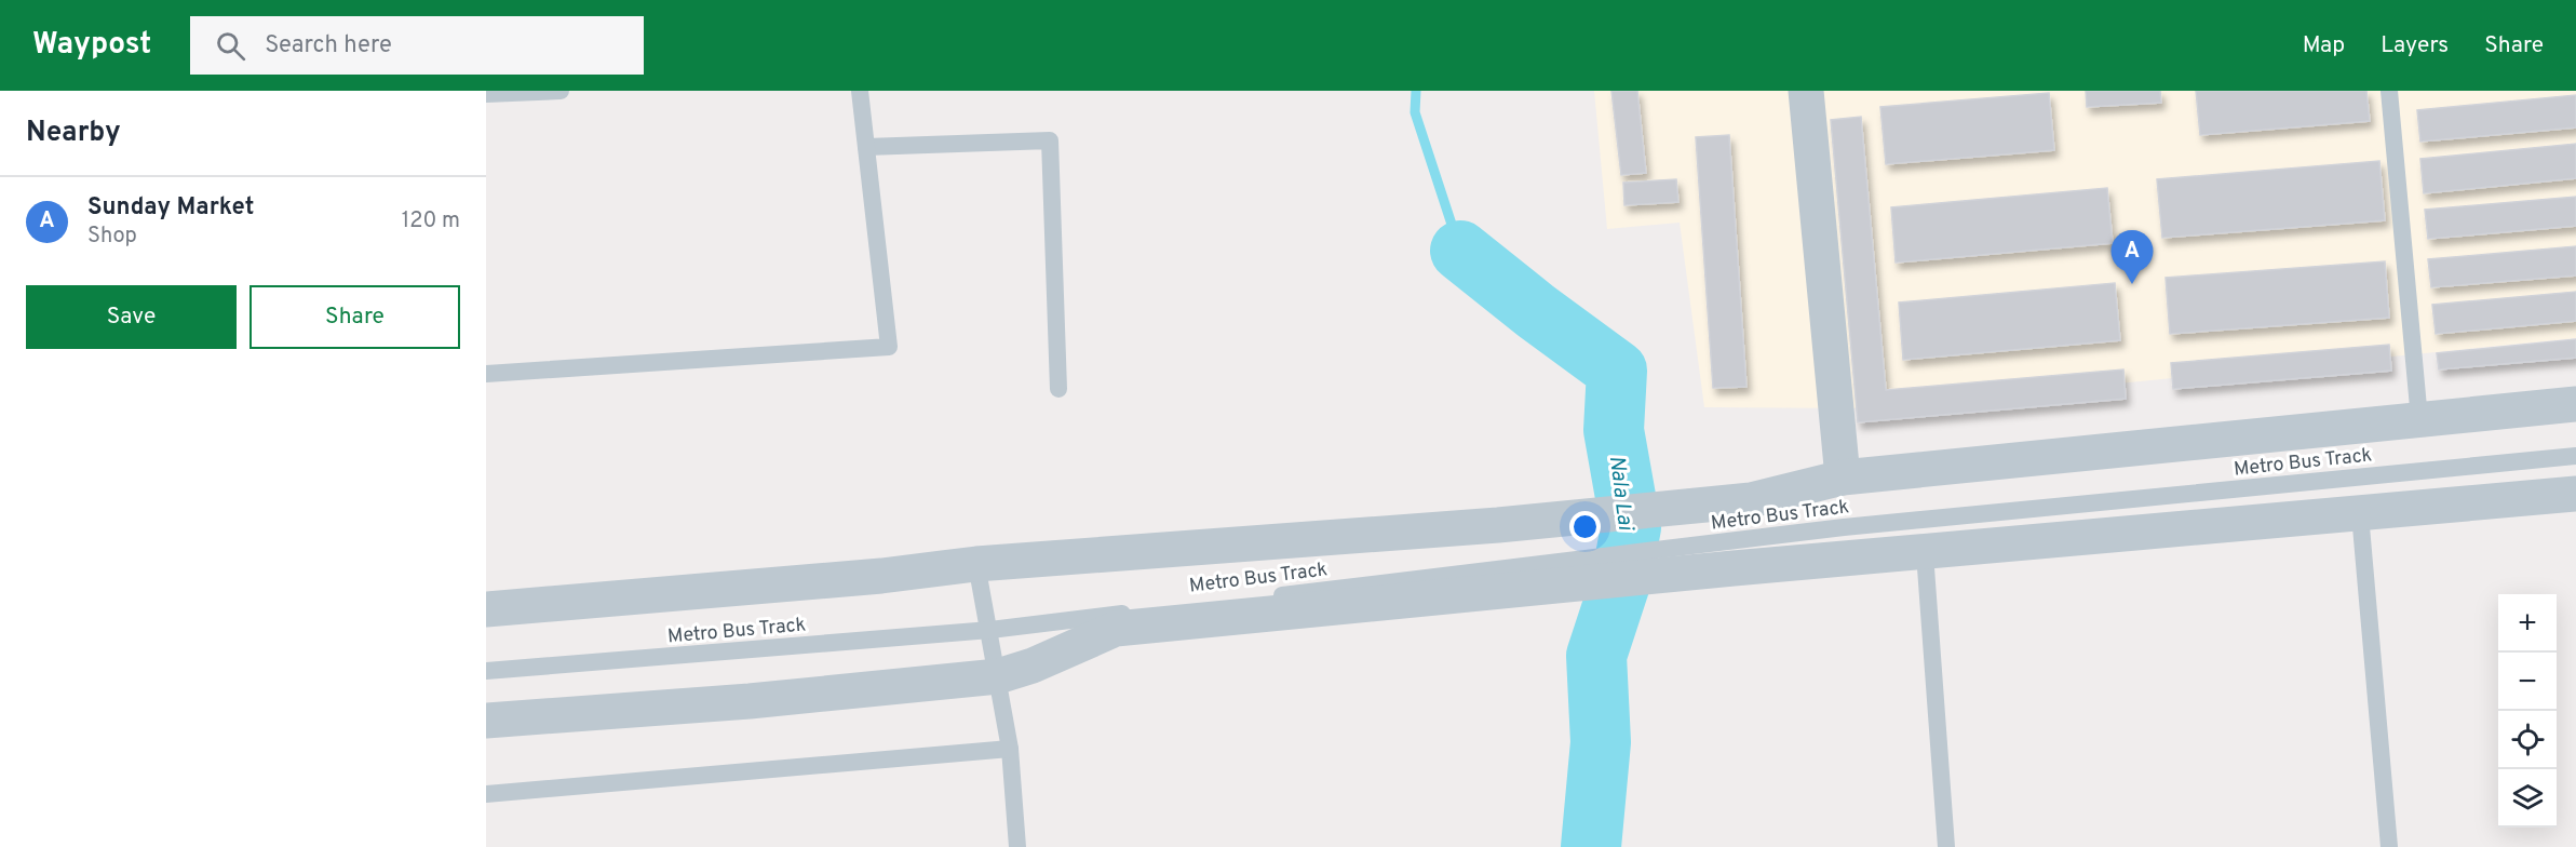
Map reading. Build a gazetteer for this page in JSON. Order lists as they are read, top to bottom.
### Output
{
  "streets": {
    "lane": ["Metro Bus Track"]
  },
  "water": ["Nala Lai"],
  "page": {
    "header": "Waypost",
    "search": "Search here",
    "nav": ["Map", "Layers", "Share"],
    "heading": "Nearby",
    "list": [
      {
        "mark": "A",
        "name": "Sunday Market",
        "note": "Shop",
        "value": "120 m"
      }
    ],
    "pins": "A",
    "buttons": ["Save", "Share"],
    "map_buttons": ["+", "−"]
  }
}
